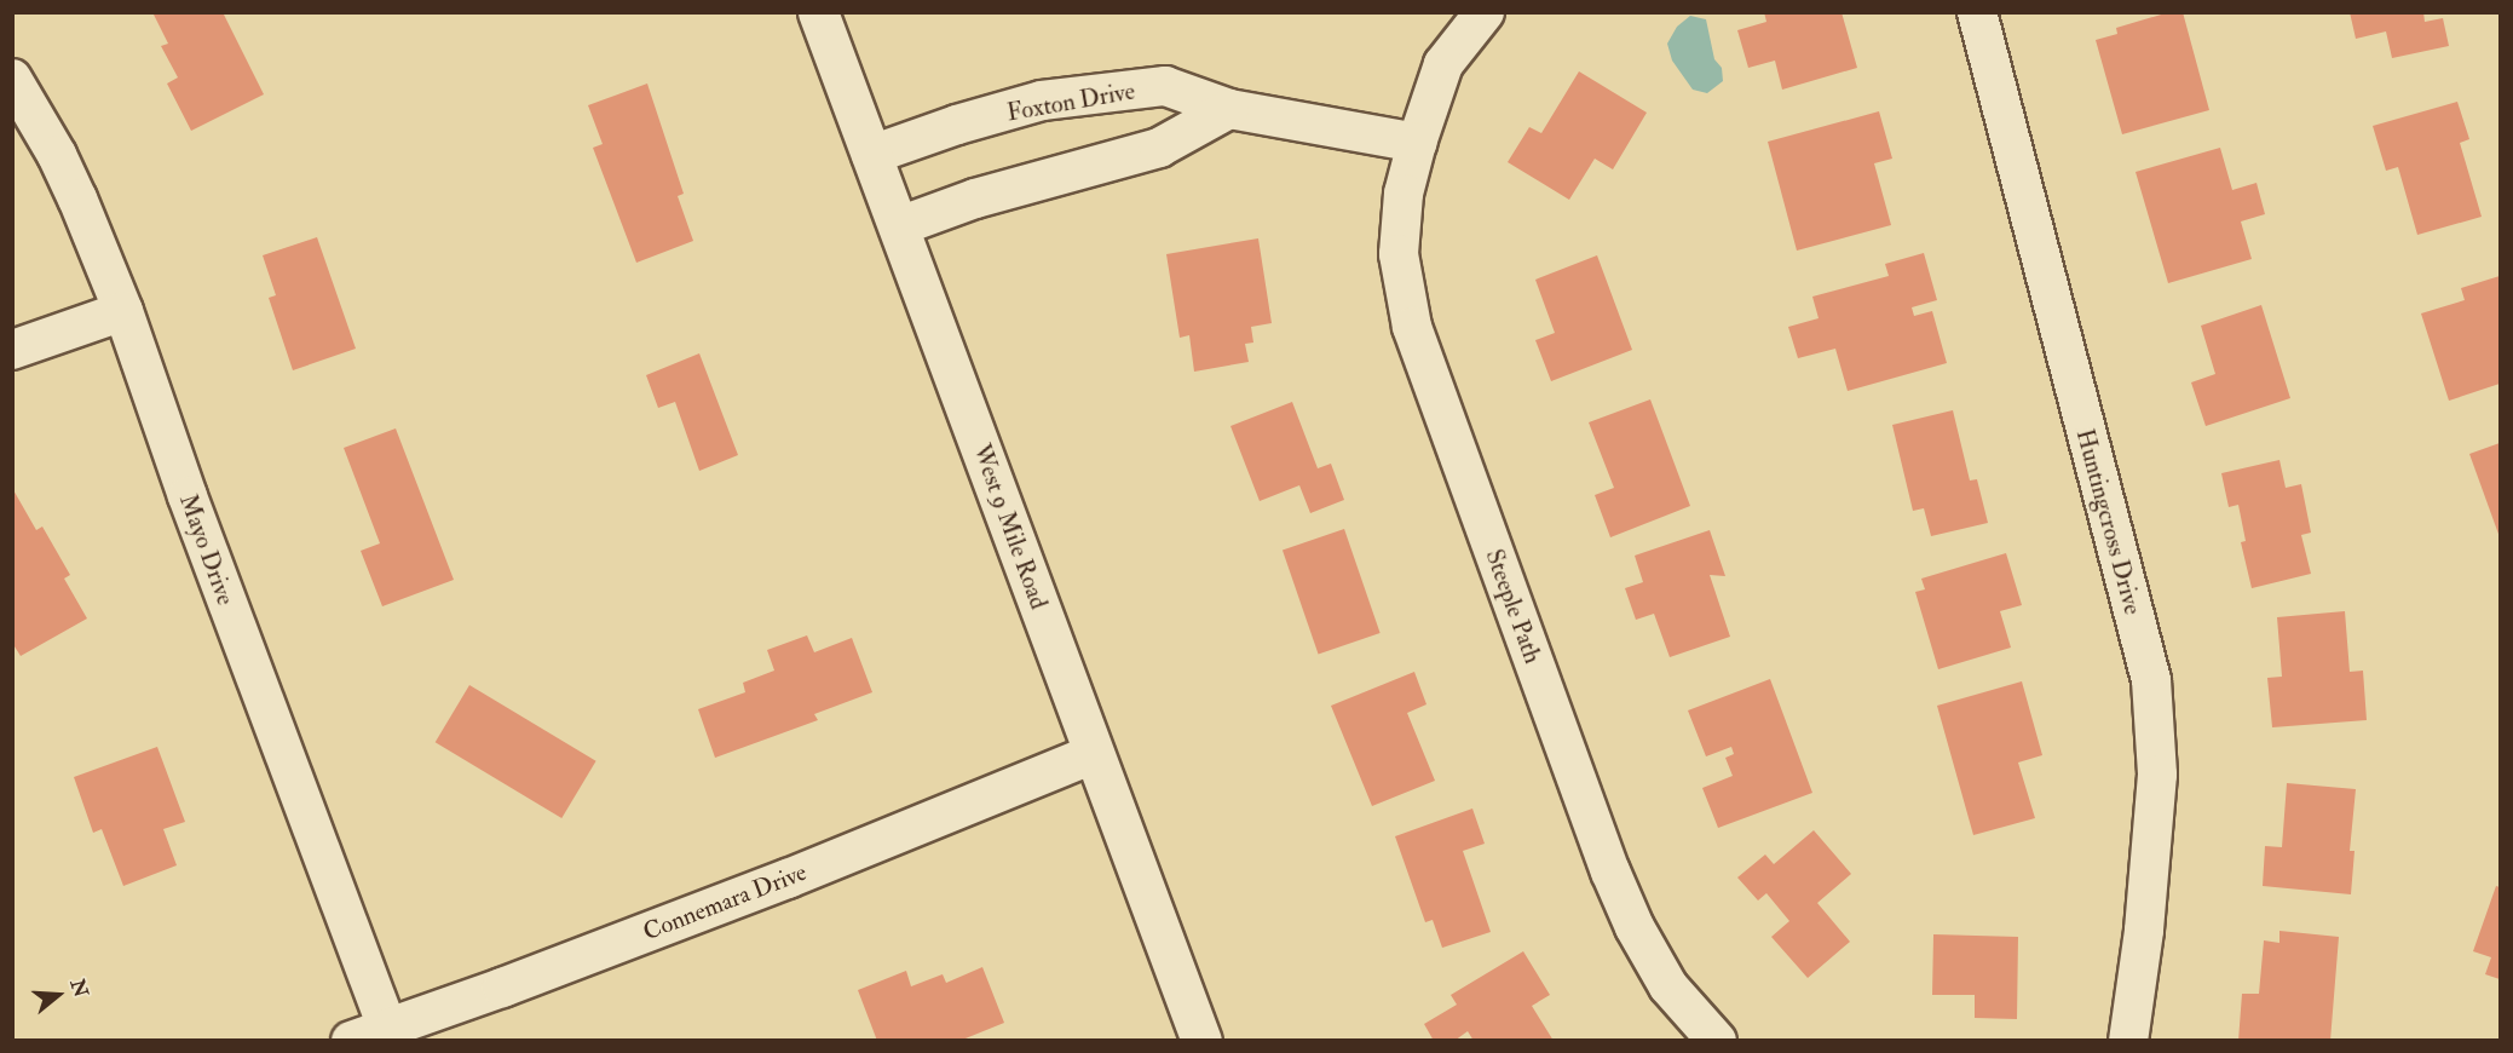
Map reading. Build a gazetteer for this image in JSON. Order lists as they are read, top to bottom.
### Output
{
  "streets": {
    "street": [
      "Foxton Drive",
      "Huntingcross Drive",
      "West 9 Mile Road",
      "Mayo Drive",
      "Steeple Path",
      "Connemara Drive"
    ]
  },
  "crossings": [
    ["Foxton Drive", "West 9 Mile Road"],
    ["Foxton Drive", "Steeple Path"],
    ["West 9 Mile Road", "Connemara Drive"],
    ["Mayo Drive", "Connemara Drive"]
  ],
  "north": "right"
}
